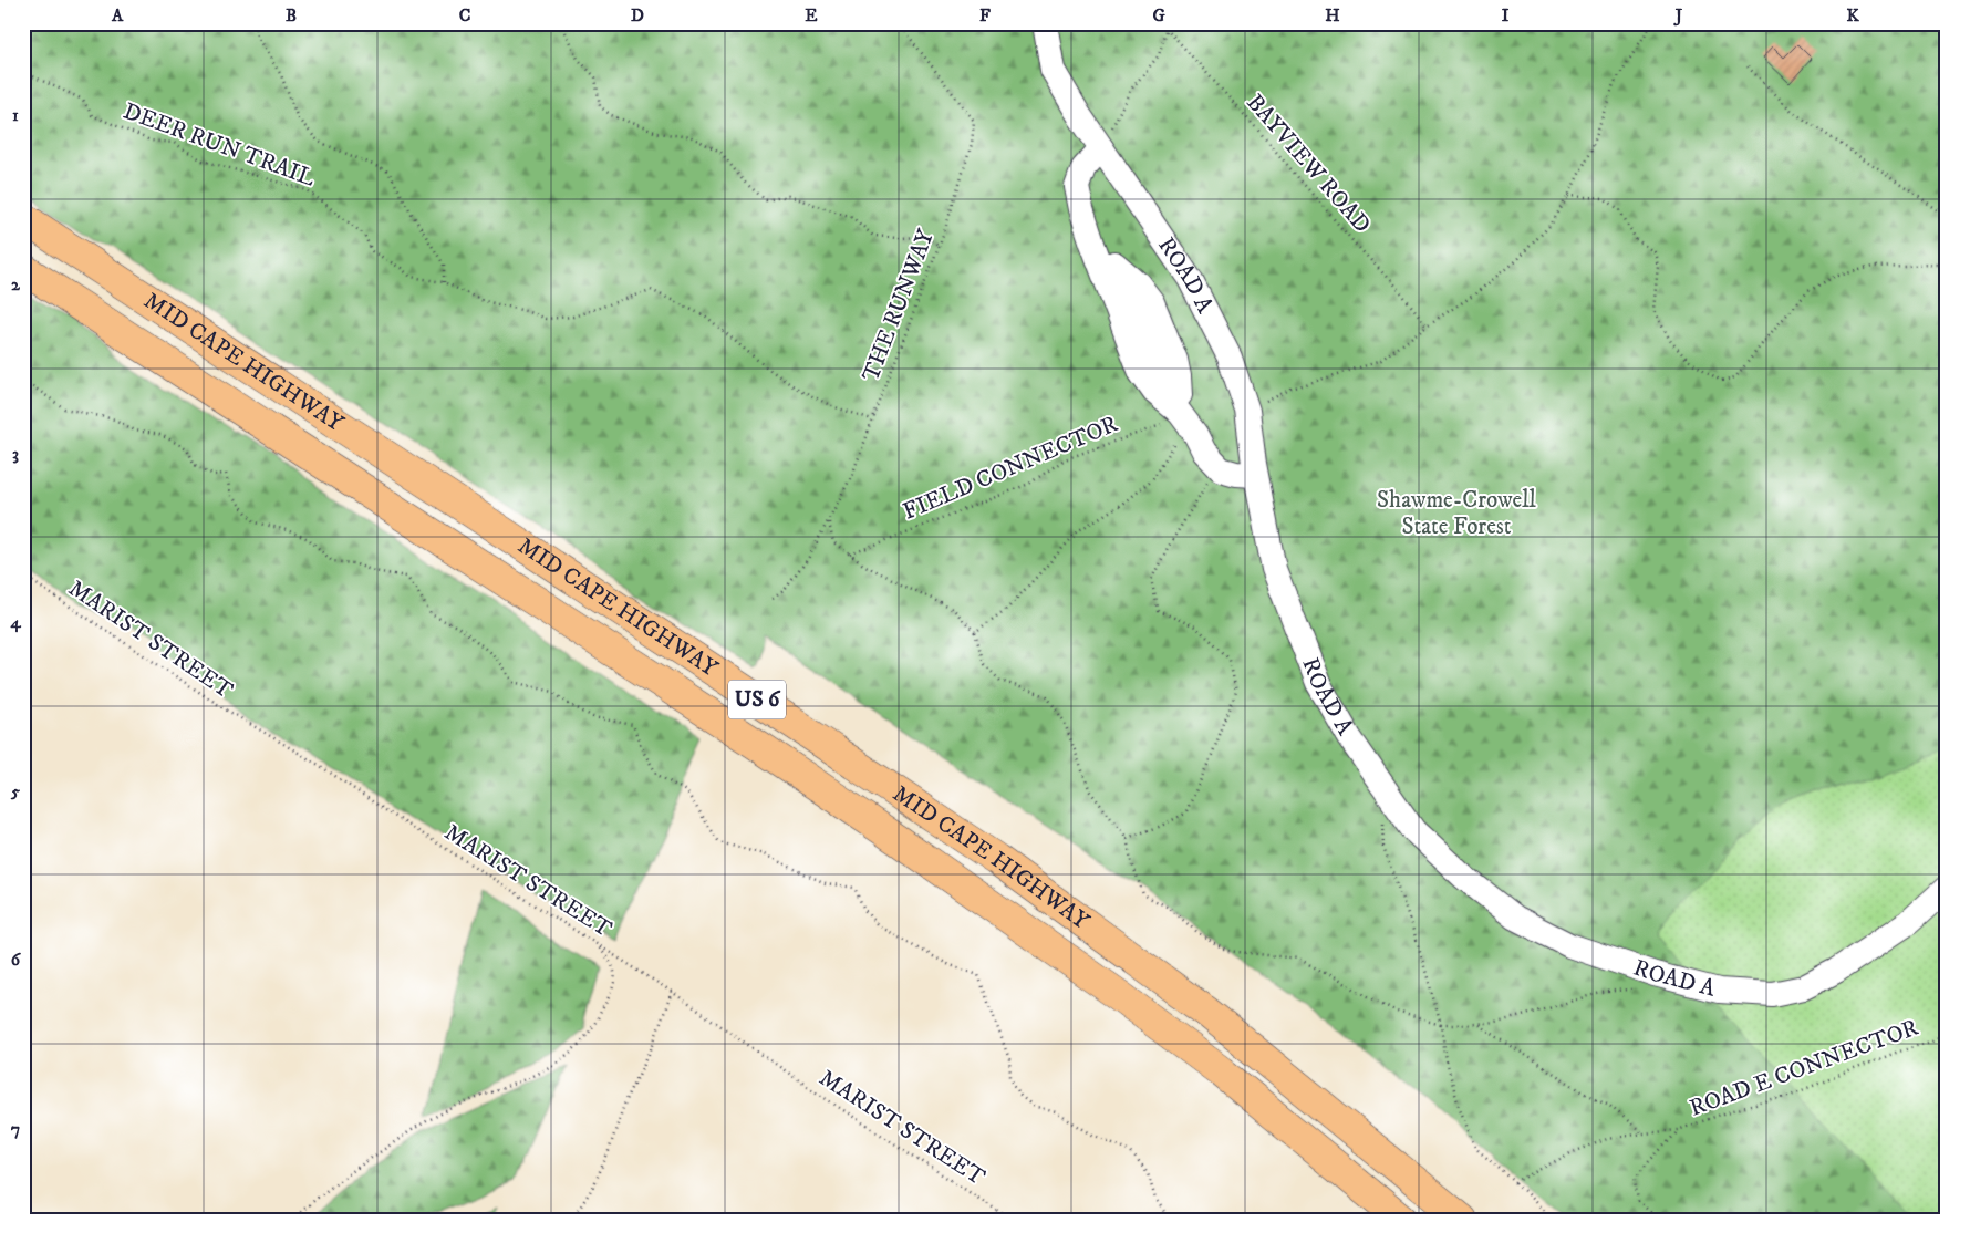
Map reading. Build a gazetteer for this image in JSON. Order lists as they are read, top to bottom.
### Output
{
  "streets": {
    "highway": ["MID CAPE HIGHWAY", "US 6"],
    "lane": ["ROAD A"],
    "path": [
      "DEER RUN TRAIL",
      "BAYVIEW ROAD",
      "THE RUNWAY",
      "FIELD CONNECTOR",
      "MARIST STREET",
      "ROAD E CONNECTOR"
    ]
  },
  "crossings": [
    ["DEER RUN TRAIL", "THE RUNWAY"]
  ],
  "parks": ["Shawme-Crowell State Forest"],
  "grid": {
    "columns": [
      "A",
      "B",
      "C",
      "D",
      "E",
      "F",
      "G",
      "H",
      "I",
      "J",
      "K"
    ],
    "rows": [
      "1",
      "2",
      "3",
      "4",
      "5",
      "6",
      "7"
    ]
  }
}
